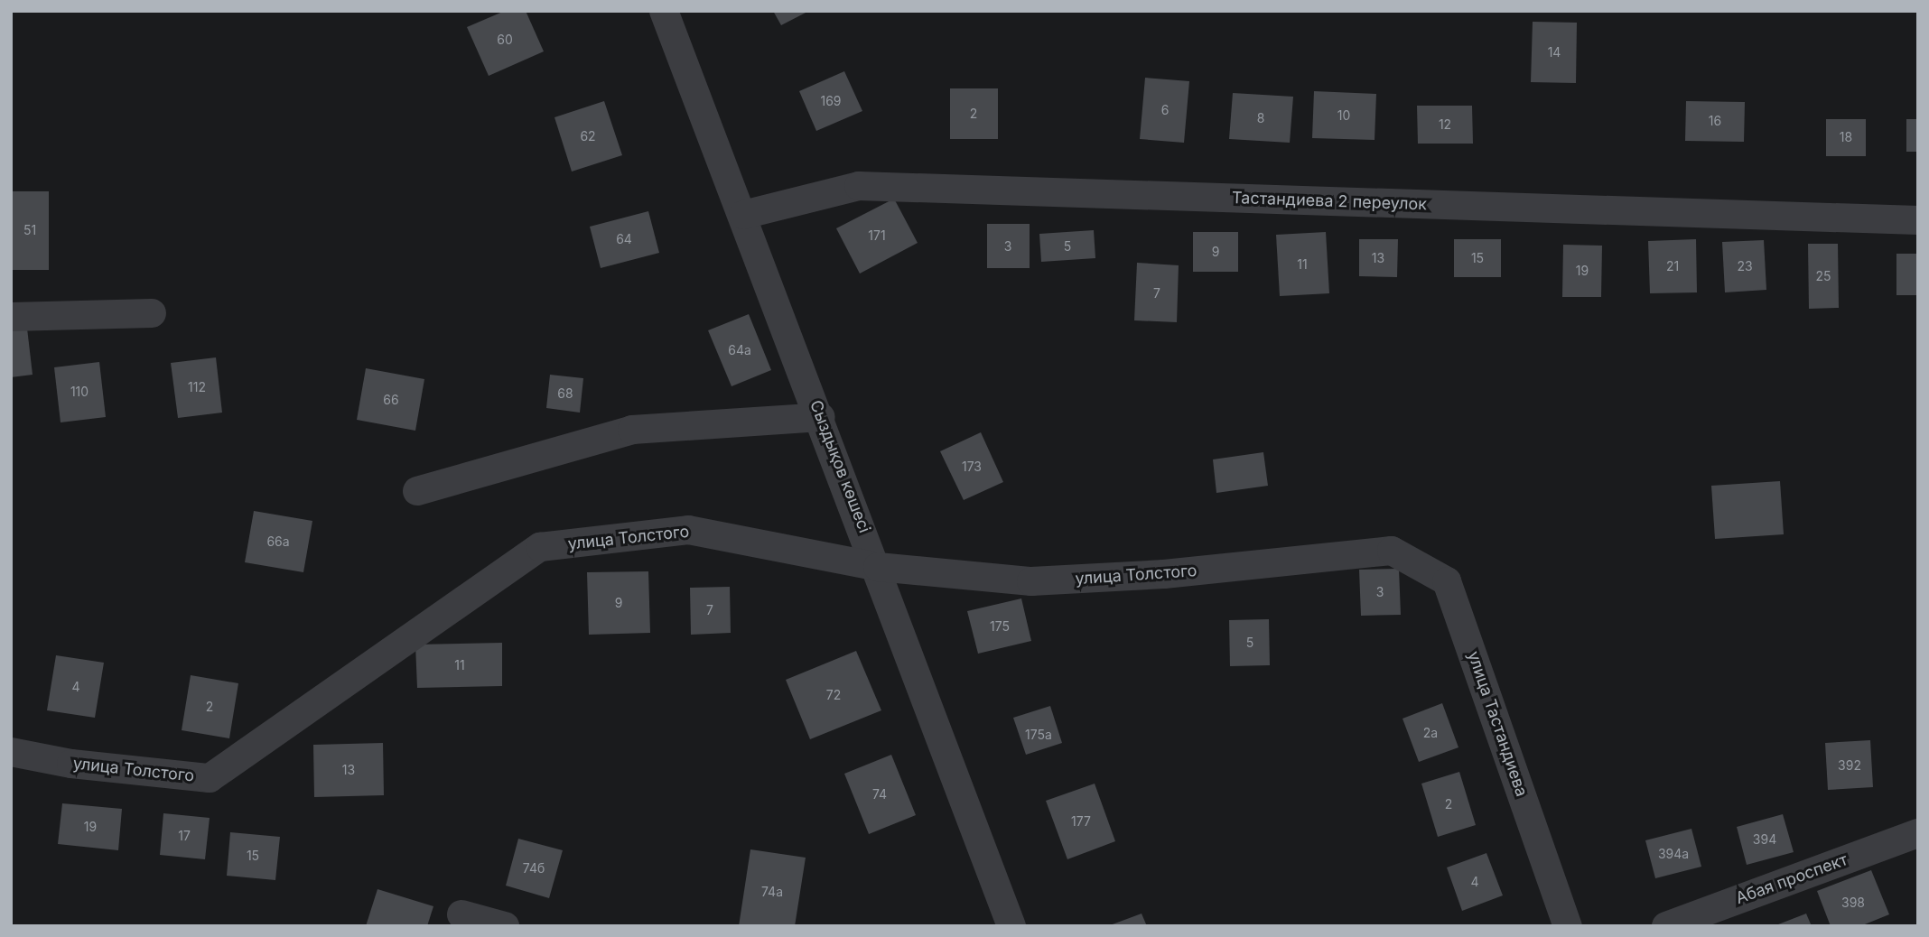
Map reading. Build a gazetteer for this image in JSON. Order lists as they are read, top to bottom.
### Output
{
  "streets": {
    "street": [
      "Тастандиева 2 переулок",
      "Сыздықов көшесі",
      "улица Толстого",
      "улица Тастандиева",
      "Абая проспект"
    ]
  },
  "crossings": [
    ["Тастандиева 2 переулок", "Сыздықов көшесі"],
    ["Сыздықов көшесі", "улица Толстого"],
    ["улица Толстого", "улица Тастандиева"]
  ],
  "house_numbers": [
    "60",
    "14",
    "169",
    "6",
    "2",
    "10",
    "8",
    "16",
    "12",
    "62",
    "18",
    "51",
    "171",
    "64",
    "3",
    "5",
    "9",
    "13",
    "15",
    "11",
    "21",
    "23",
    "19",
    "25",
    "7",
    "64а",
    "112",
    "110",
    "68",
    "66",
    "173",
    "66а",
    "3",
    "9",
    "7",
    "175",
    "5",
    "11",
    "4",
    "72",
    "2",
    "2а",
    "175а",
    "392",
    "13",
    "74",
    "2",
    "177",
    "19",
    "17",
    "394",
    "394а",
    "15",
    "74б",
    "4",
    "74а",
    "398"
  ]
}
